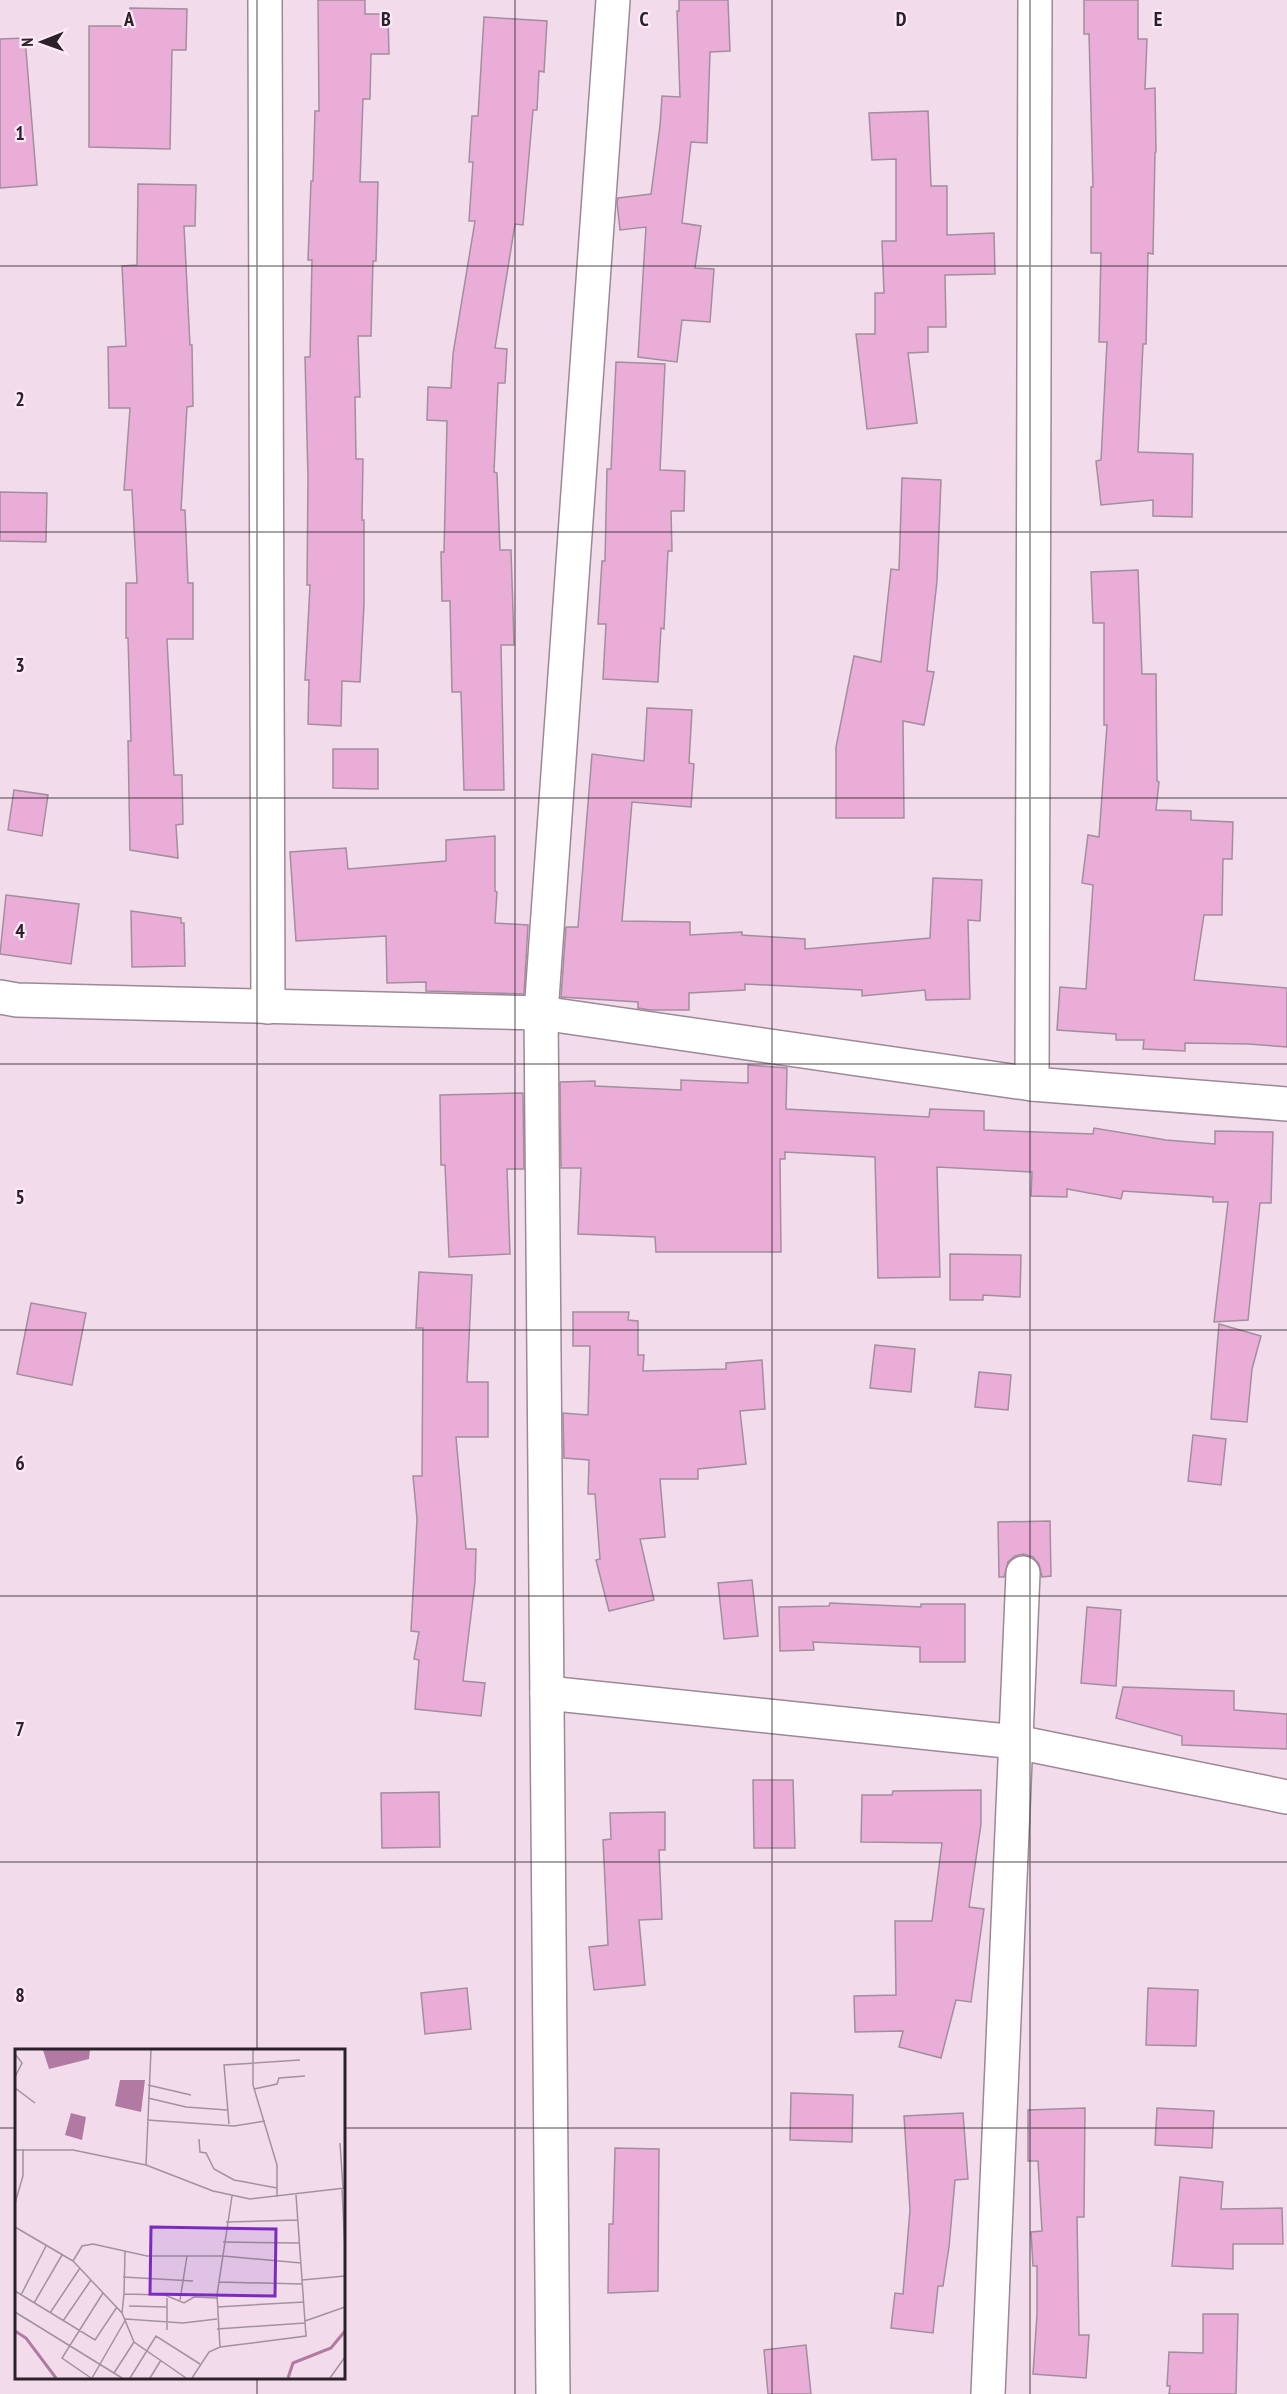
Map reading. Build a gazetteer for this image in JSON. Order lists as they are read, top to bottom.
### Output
{
  "north": "left",
  "grid": {
    "columns": [
      "A",
      "B",
      "C",
      "D",
      "E"
    ],
    "rows": [
      "1",
      "2",
      "3",
      "4",
      "5",
      "6",
      "7",
      "8"
    ]
  }
}
